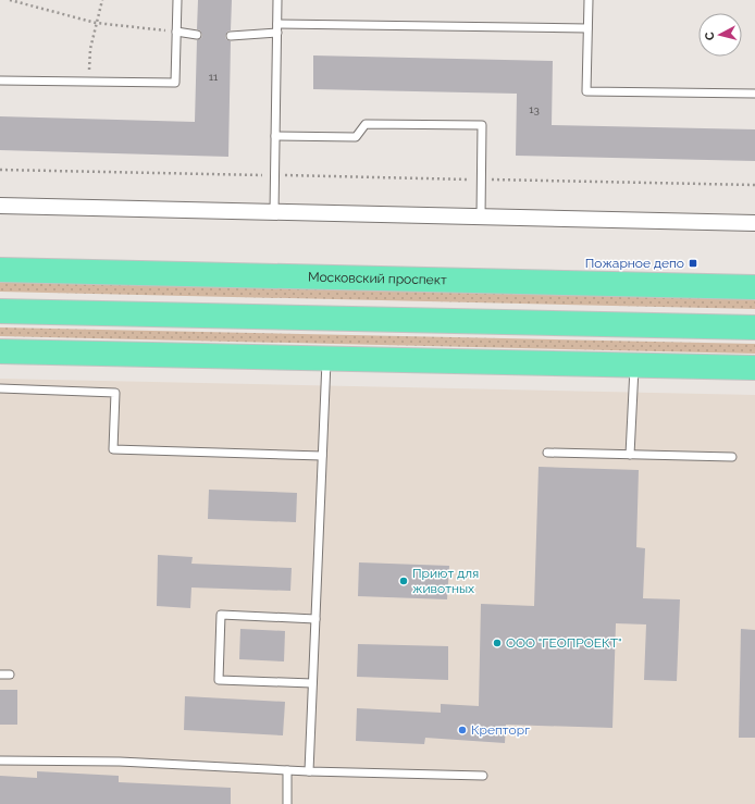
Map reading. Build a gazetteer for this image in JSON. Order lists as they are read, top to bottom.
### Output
{
  "streets": {
    "main road": ["Московский проспект"]
  },
  "places": {
    "transit": ["Пожарное депо"],
    "other": ["Приют для животных", "ООО \"ГЕОПРОЕКТ\"", "Крепторг"]
  },
  "house_numbers": ["11", "13"],
  "north": "left"
}
